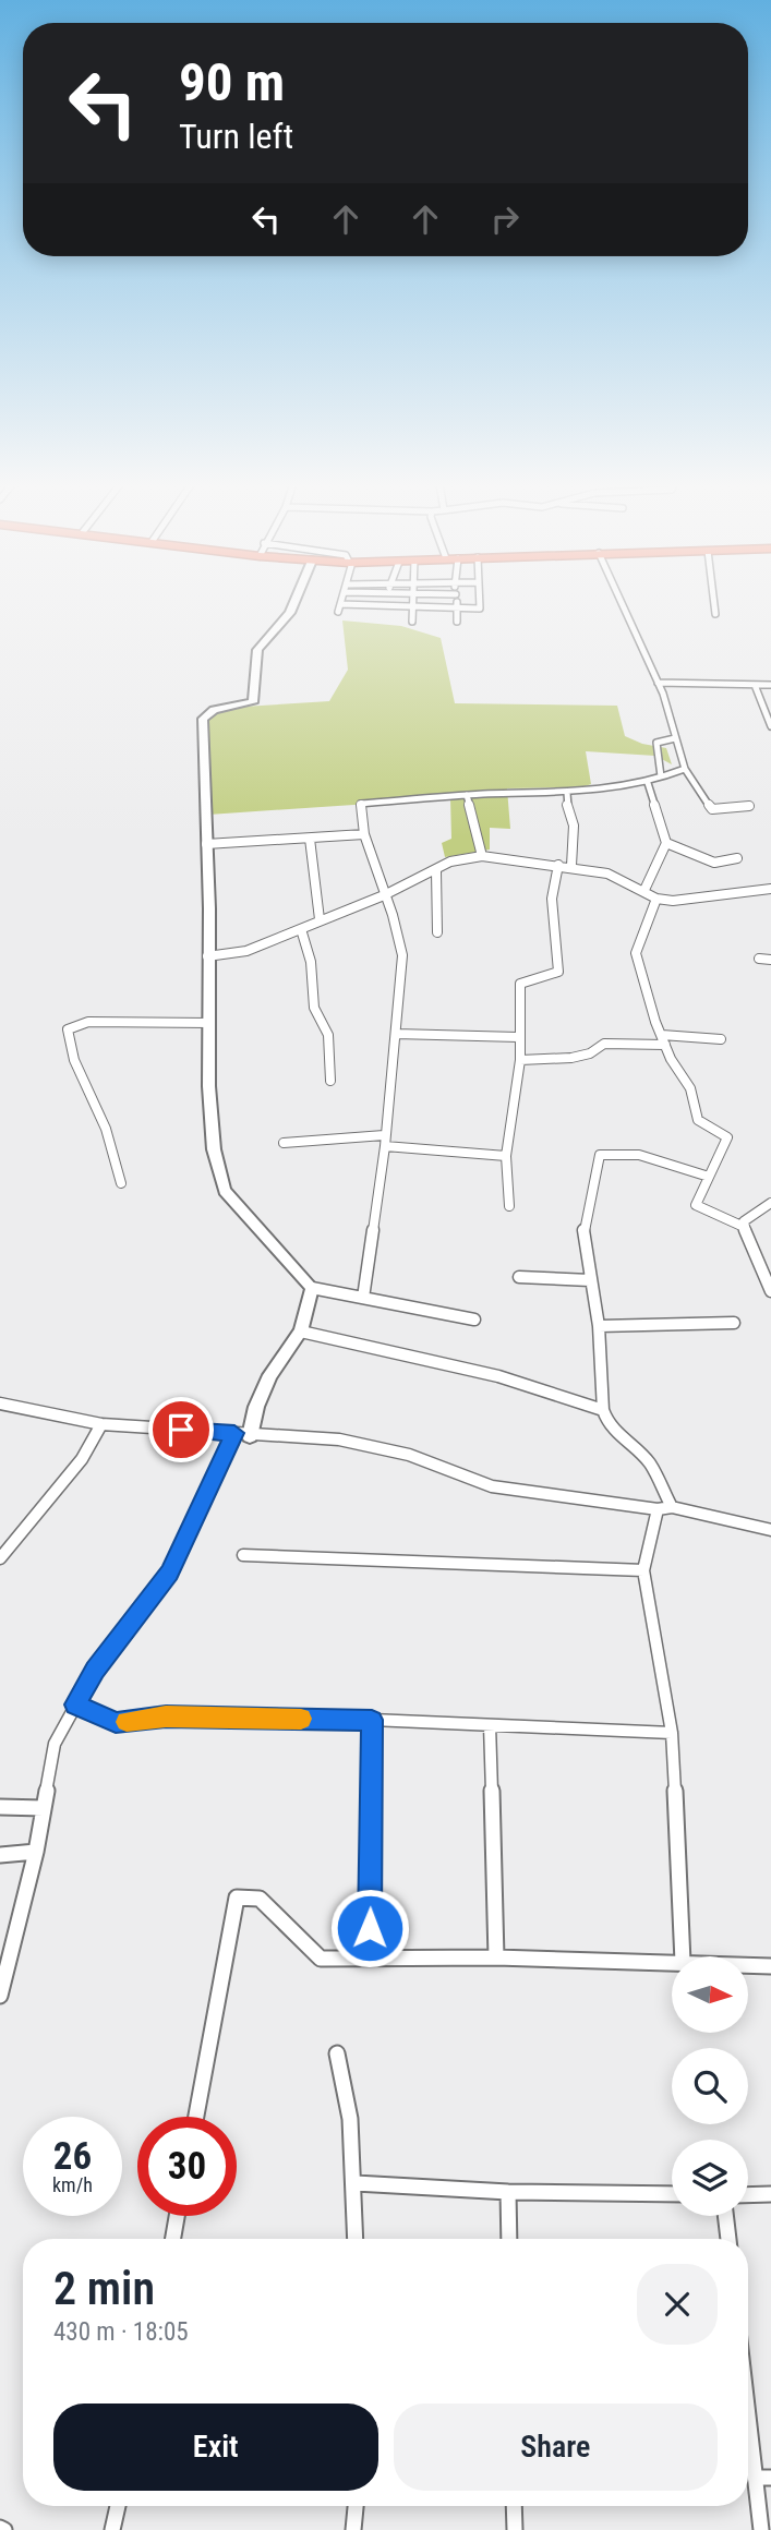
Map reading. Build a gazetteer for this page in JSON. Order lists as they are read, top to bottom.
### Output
{
  "north": "right",
  "page": {
    "turn": ["90 m", "Turn left"],
    "speed": "26 km/h",
    "limit": "30",
    "heading": ["2 min", "430 m · 18:05"],
    "buttons": ["Exit", "Share"]
  }
}
